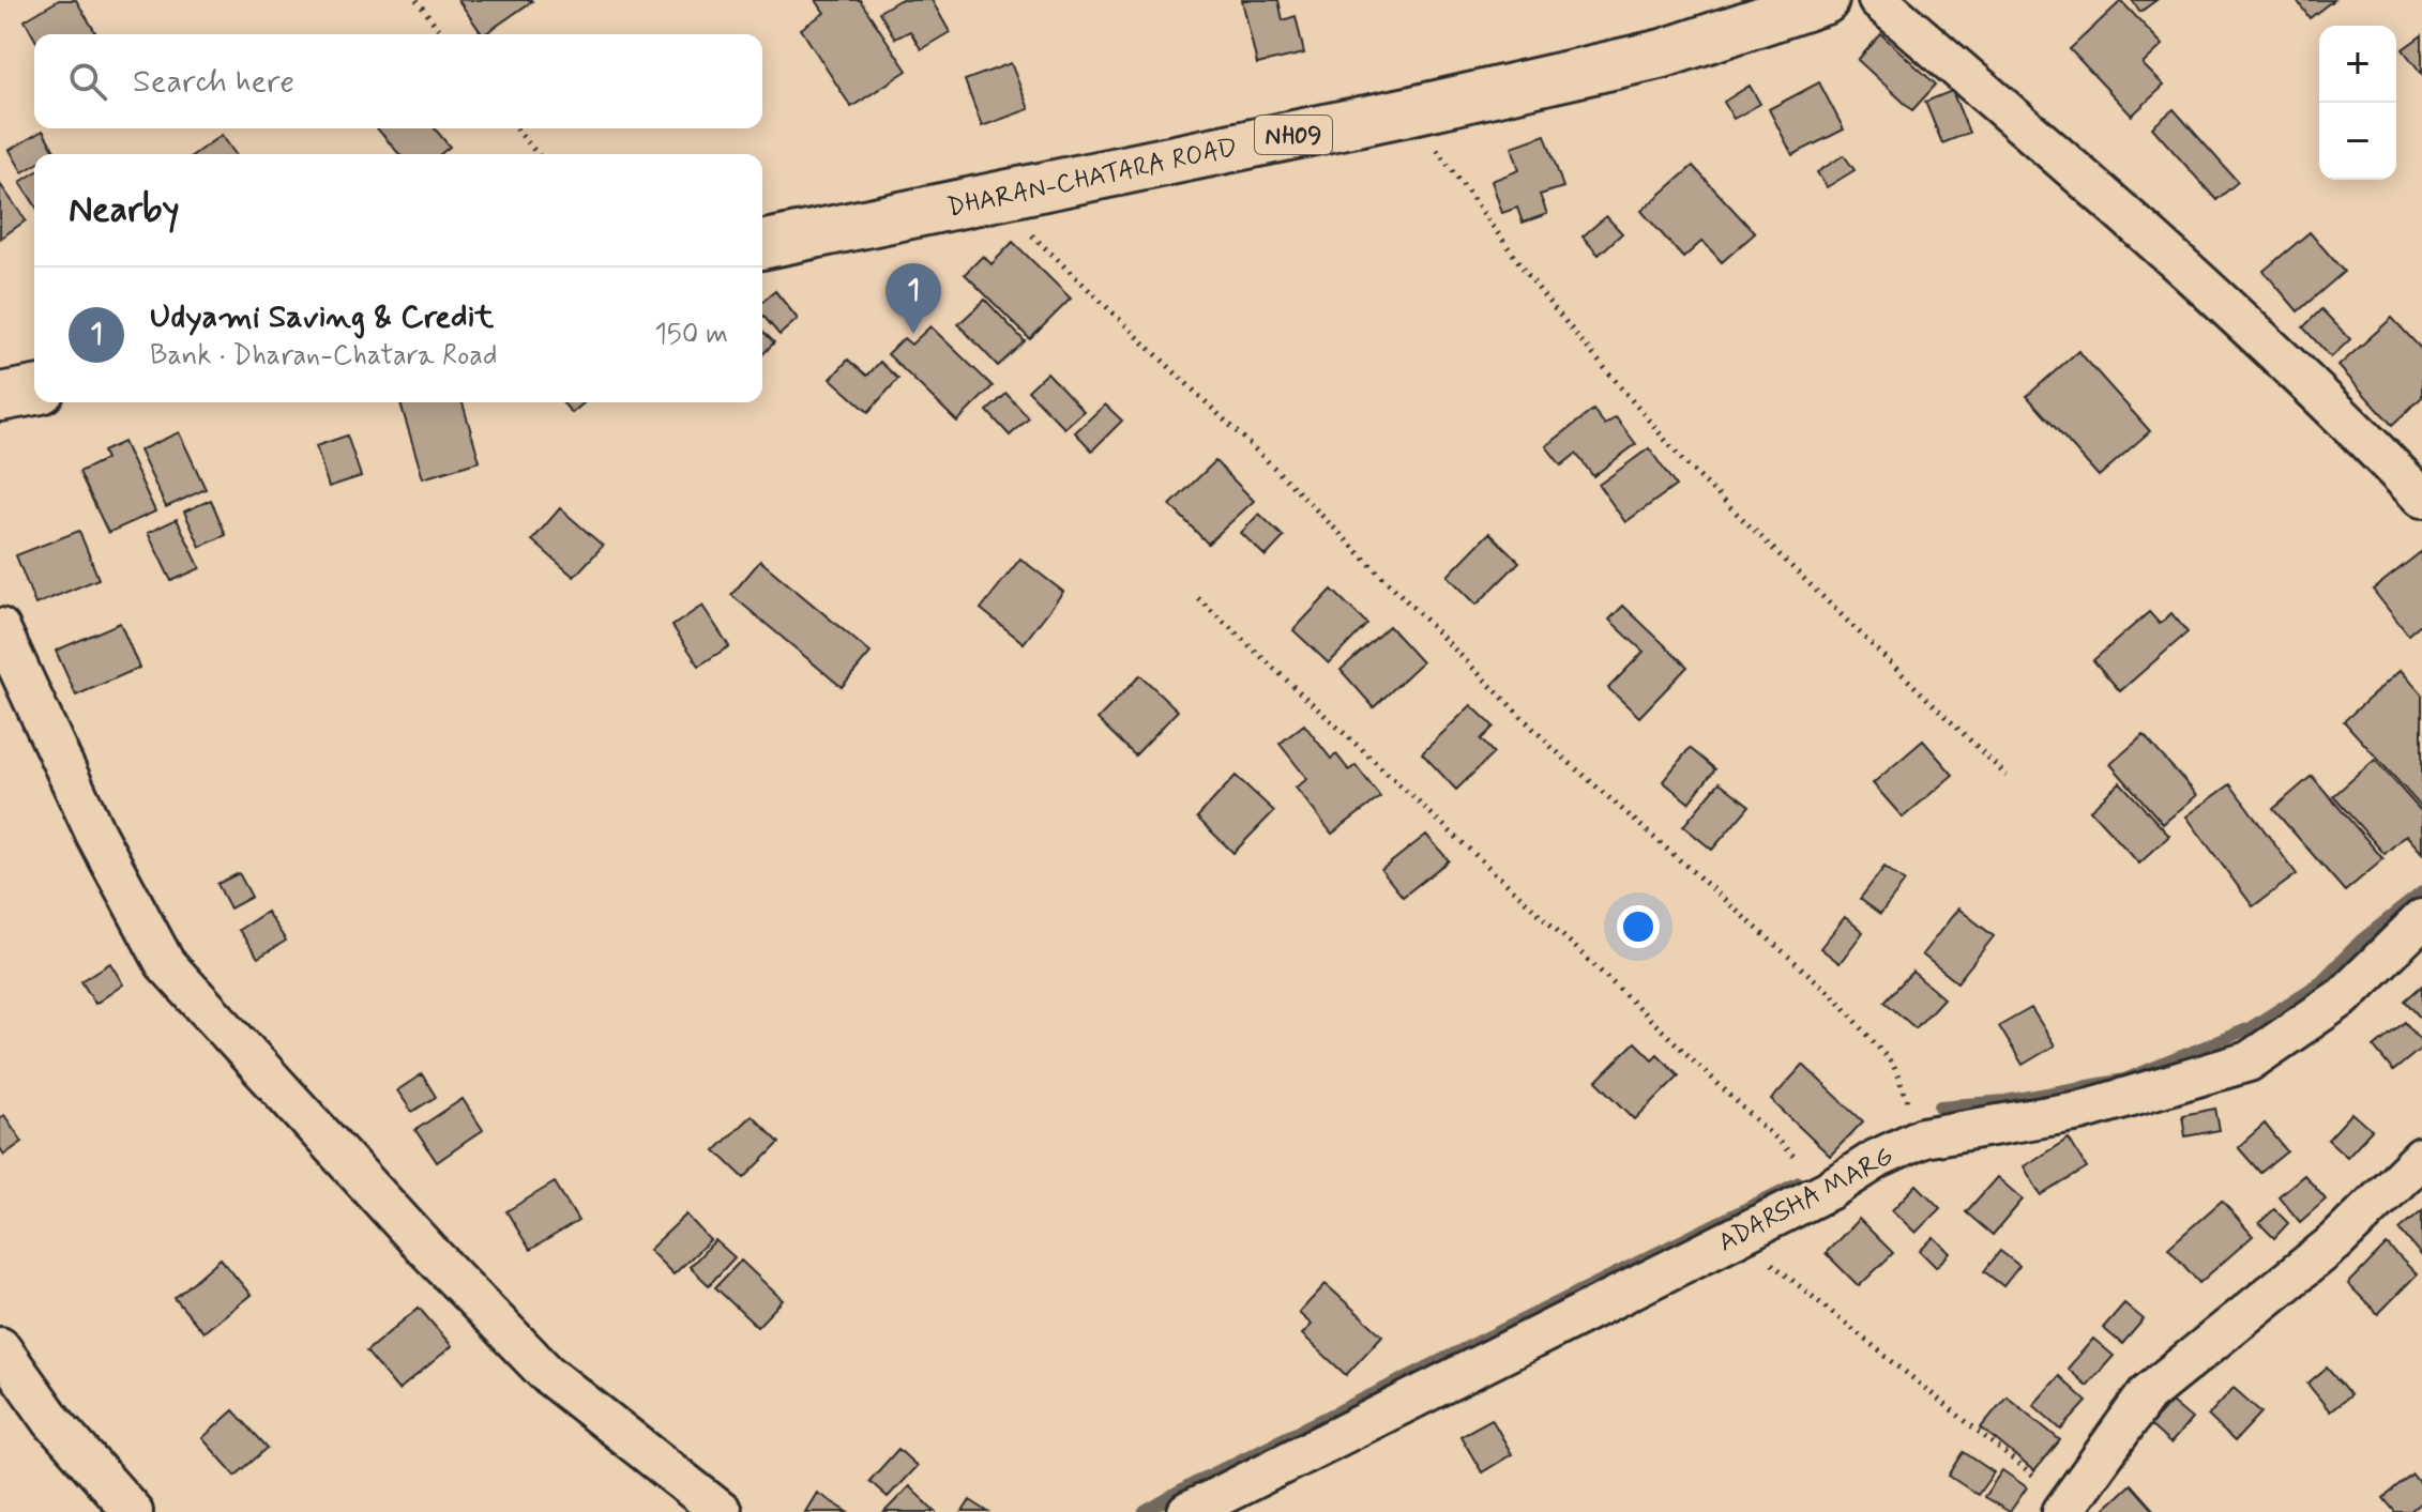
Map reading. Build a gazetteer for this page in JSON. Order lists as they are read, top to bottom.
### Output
{
  "streets": {
    "main road": ["NH09", "DHARAN-CHATARA ROAD"],
    "street": ["ADARSHA MARG"]
  },
  "page": {
    "map_buttons": ["+", "−"],
    "search": "Search here",
    "heading": "Nearby",
    "pins": "1",
    "list": [
      {
        "mark": "1",
        "name": "Udyami Saving & Credit",
        "note": "Bank · Dharan-Chatara Road",
        "value": "150 m"
      }
    ]
  }
}
